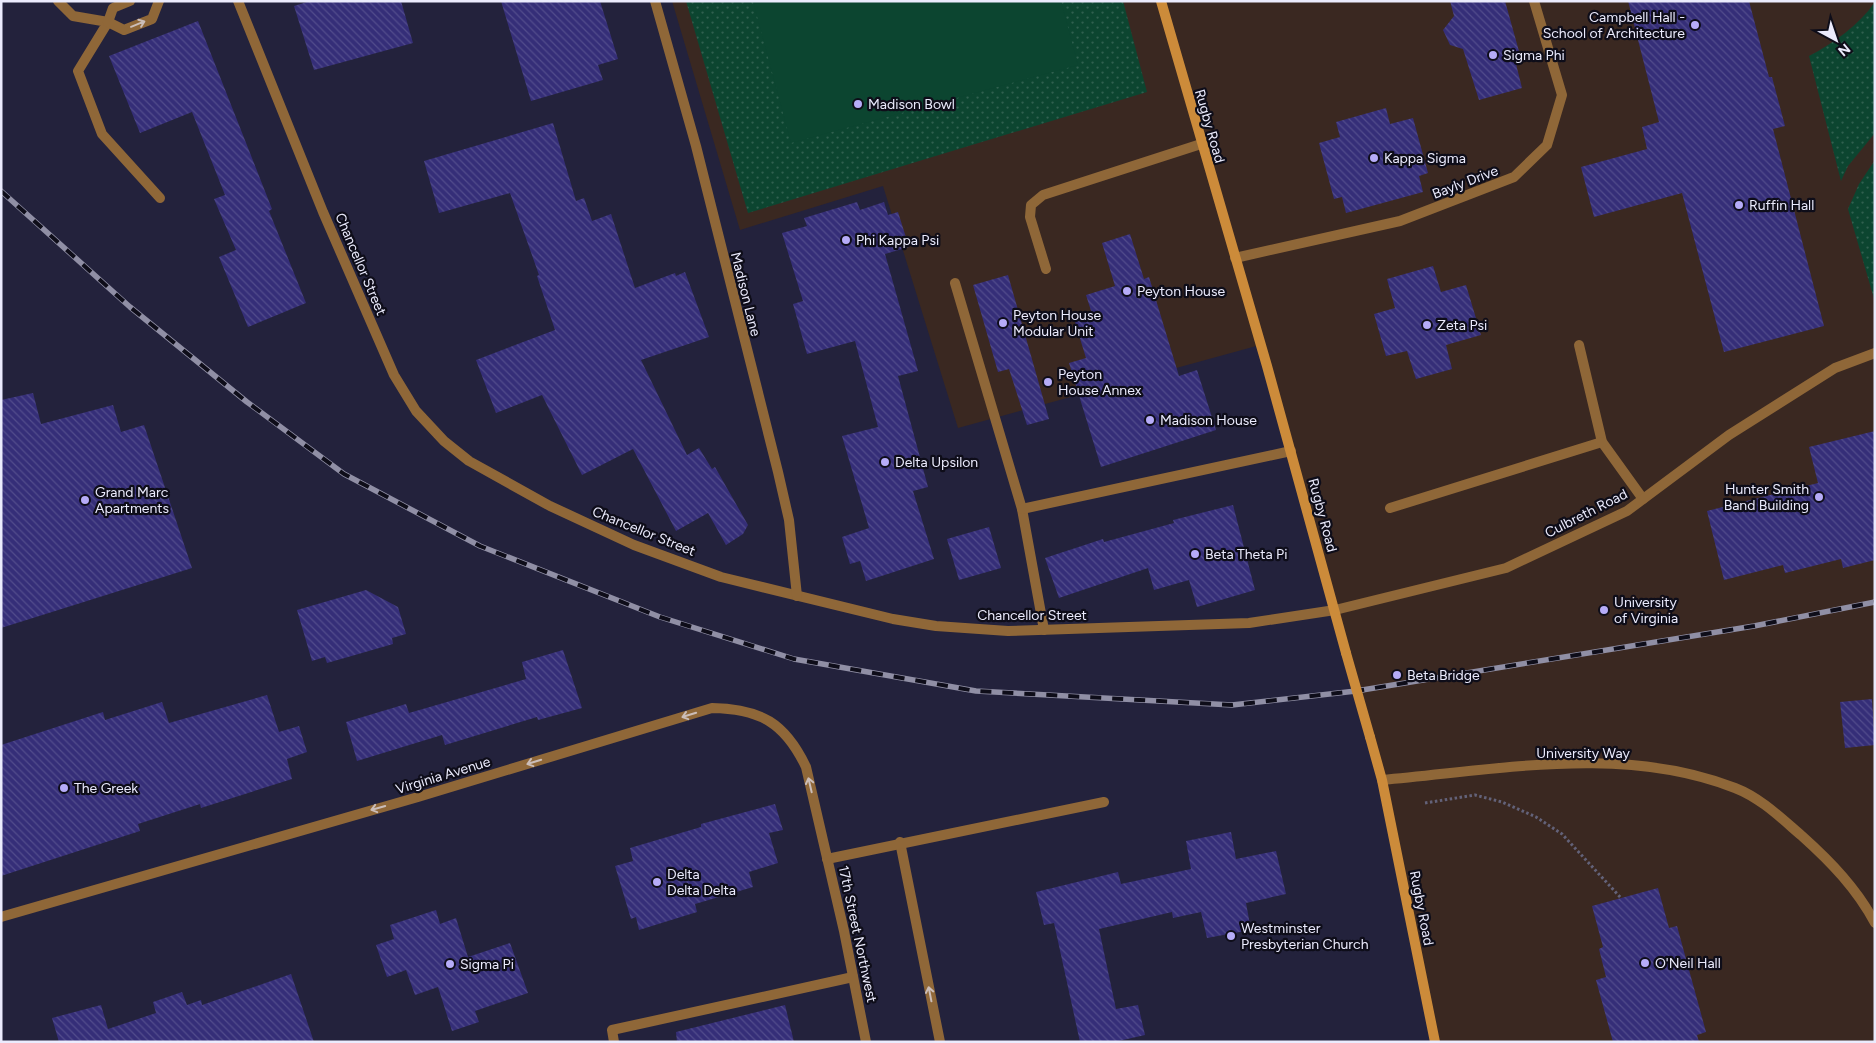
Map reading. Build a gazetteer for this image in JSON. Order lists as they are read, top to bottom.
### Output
{
  "streets": {
    "main road": ["Rugby Road"],
    "street": [
      "Bayly Drive",
      "Chancellor Street",
      "Madison Lane",
      "Culbreth Road",
      "University Way",
      "Virginia Avenue",
      "17th Street Northwest"
    ]
  },
  "crossings": [
    ["Rugby Road", "Bayly Drive"],
    ["Rugby Road", "Chancellor Street"],
    ["Rugby Road", "Culbreth Road"],
    ["Rugby Road", "University Way"],
    ["Chancellor Street", "Madison Lane"],
    ["Chancellor Street", "Culbreth Road"],
    ["Virginia Avenue", "17th Street Northwest"]
  ],
  "one_way": ["Virginia Avenue"],
  "places": [
    "Campbell Hall - School of Architecture",
    "Sigma Phi",
    "Madison Bowl",
    "Kappa Sigma",
    "Ruffin Hall",
    "Phi Kappa Psi",
    "Peyton House",
    "Peyton House Modular Unit",
    "Zeta Psi",
    "Peyton House Annex",
    "Madison House",
    "Delta Upsilon",
    "Hunter Smith Band Building",
    "Grand Marc Apartments",
    "Beta Theta Pi",
    "University of Virginia",
    "Beta Bridge",
    "The Greek",
    "Delta Delta Delta",
    "Westminster Presbyterian Church",
    "O'Neil Hall",
    "Sigma Pi"
  ],
  "north": "bottom right"
}
